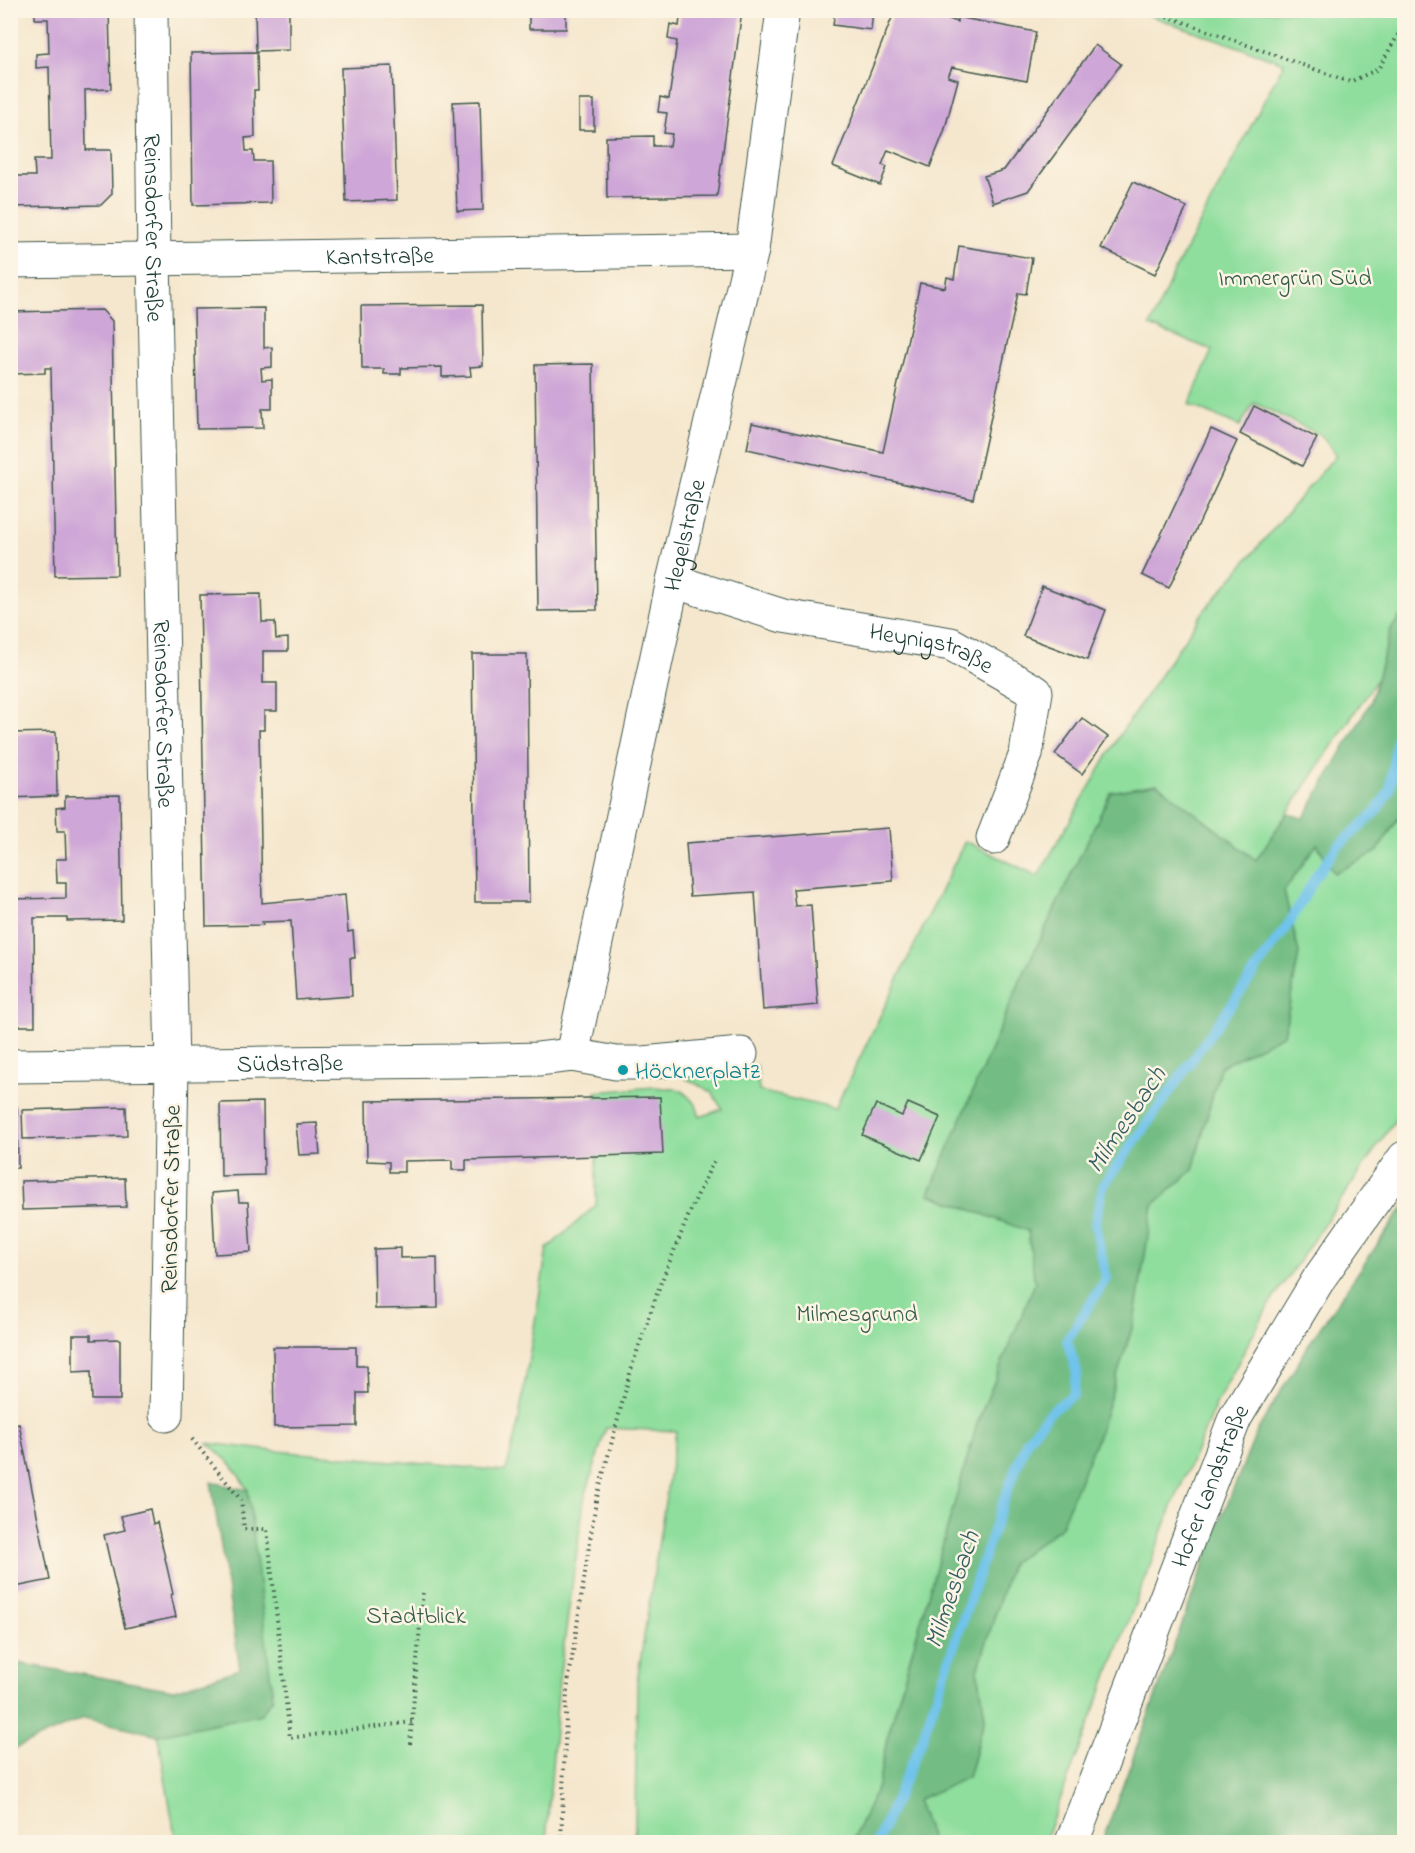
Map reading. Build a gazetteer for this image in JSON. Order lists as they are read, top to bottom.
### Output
{
  "streets": {
    "street": [
      "Reinsdorfer Straße",
      "Kantstraße",
      "Hegelstraße",
      "Heynigstraße",
      "Südstraße",
      "Hofer Landstraße"
    ]
  },
  "crossings": [
    ["Reinsdorfer Straße", "Kantstraße"],
    ["Reinsdorfer Straße", "Südstraße"],
    ["Kantstraße", "Hegelstraße"],
    ["Hegelstraße", "Heynigstraße"],
    ["Hegelstraße", "Südstraße"]
  ],
  "water": ["Milmesbach"],
  "parks": ["Immergrün Süd", "Milmesgrund", "Stadtblick"],
  "places": ["Höcknerplatz"]
}
